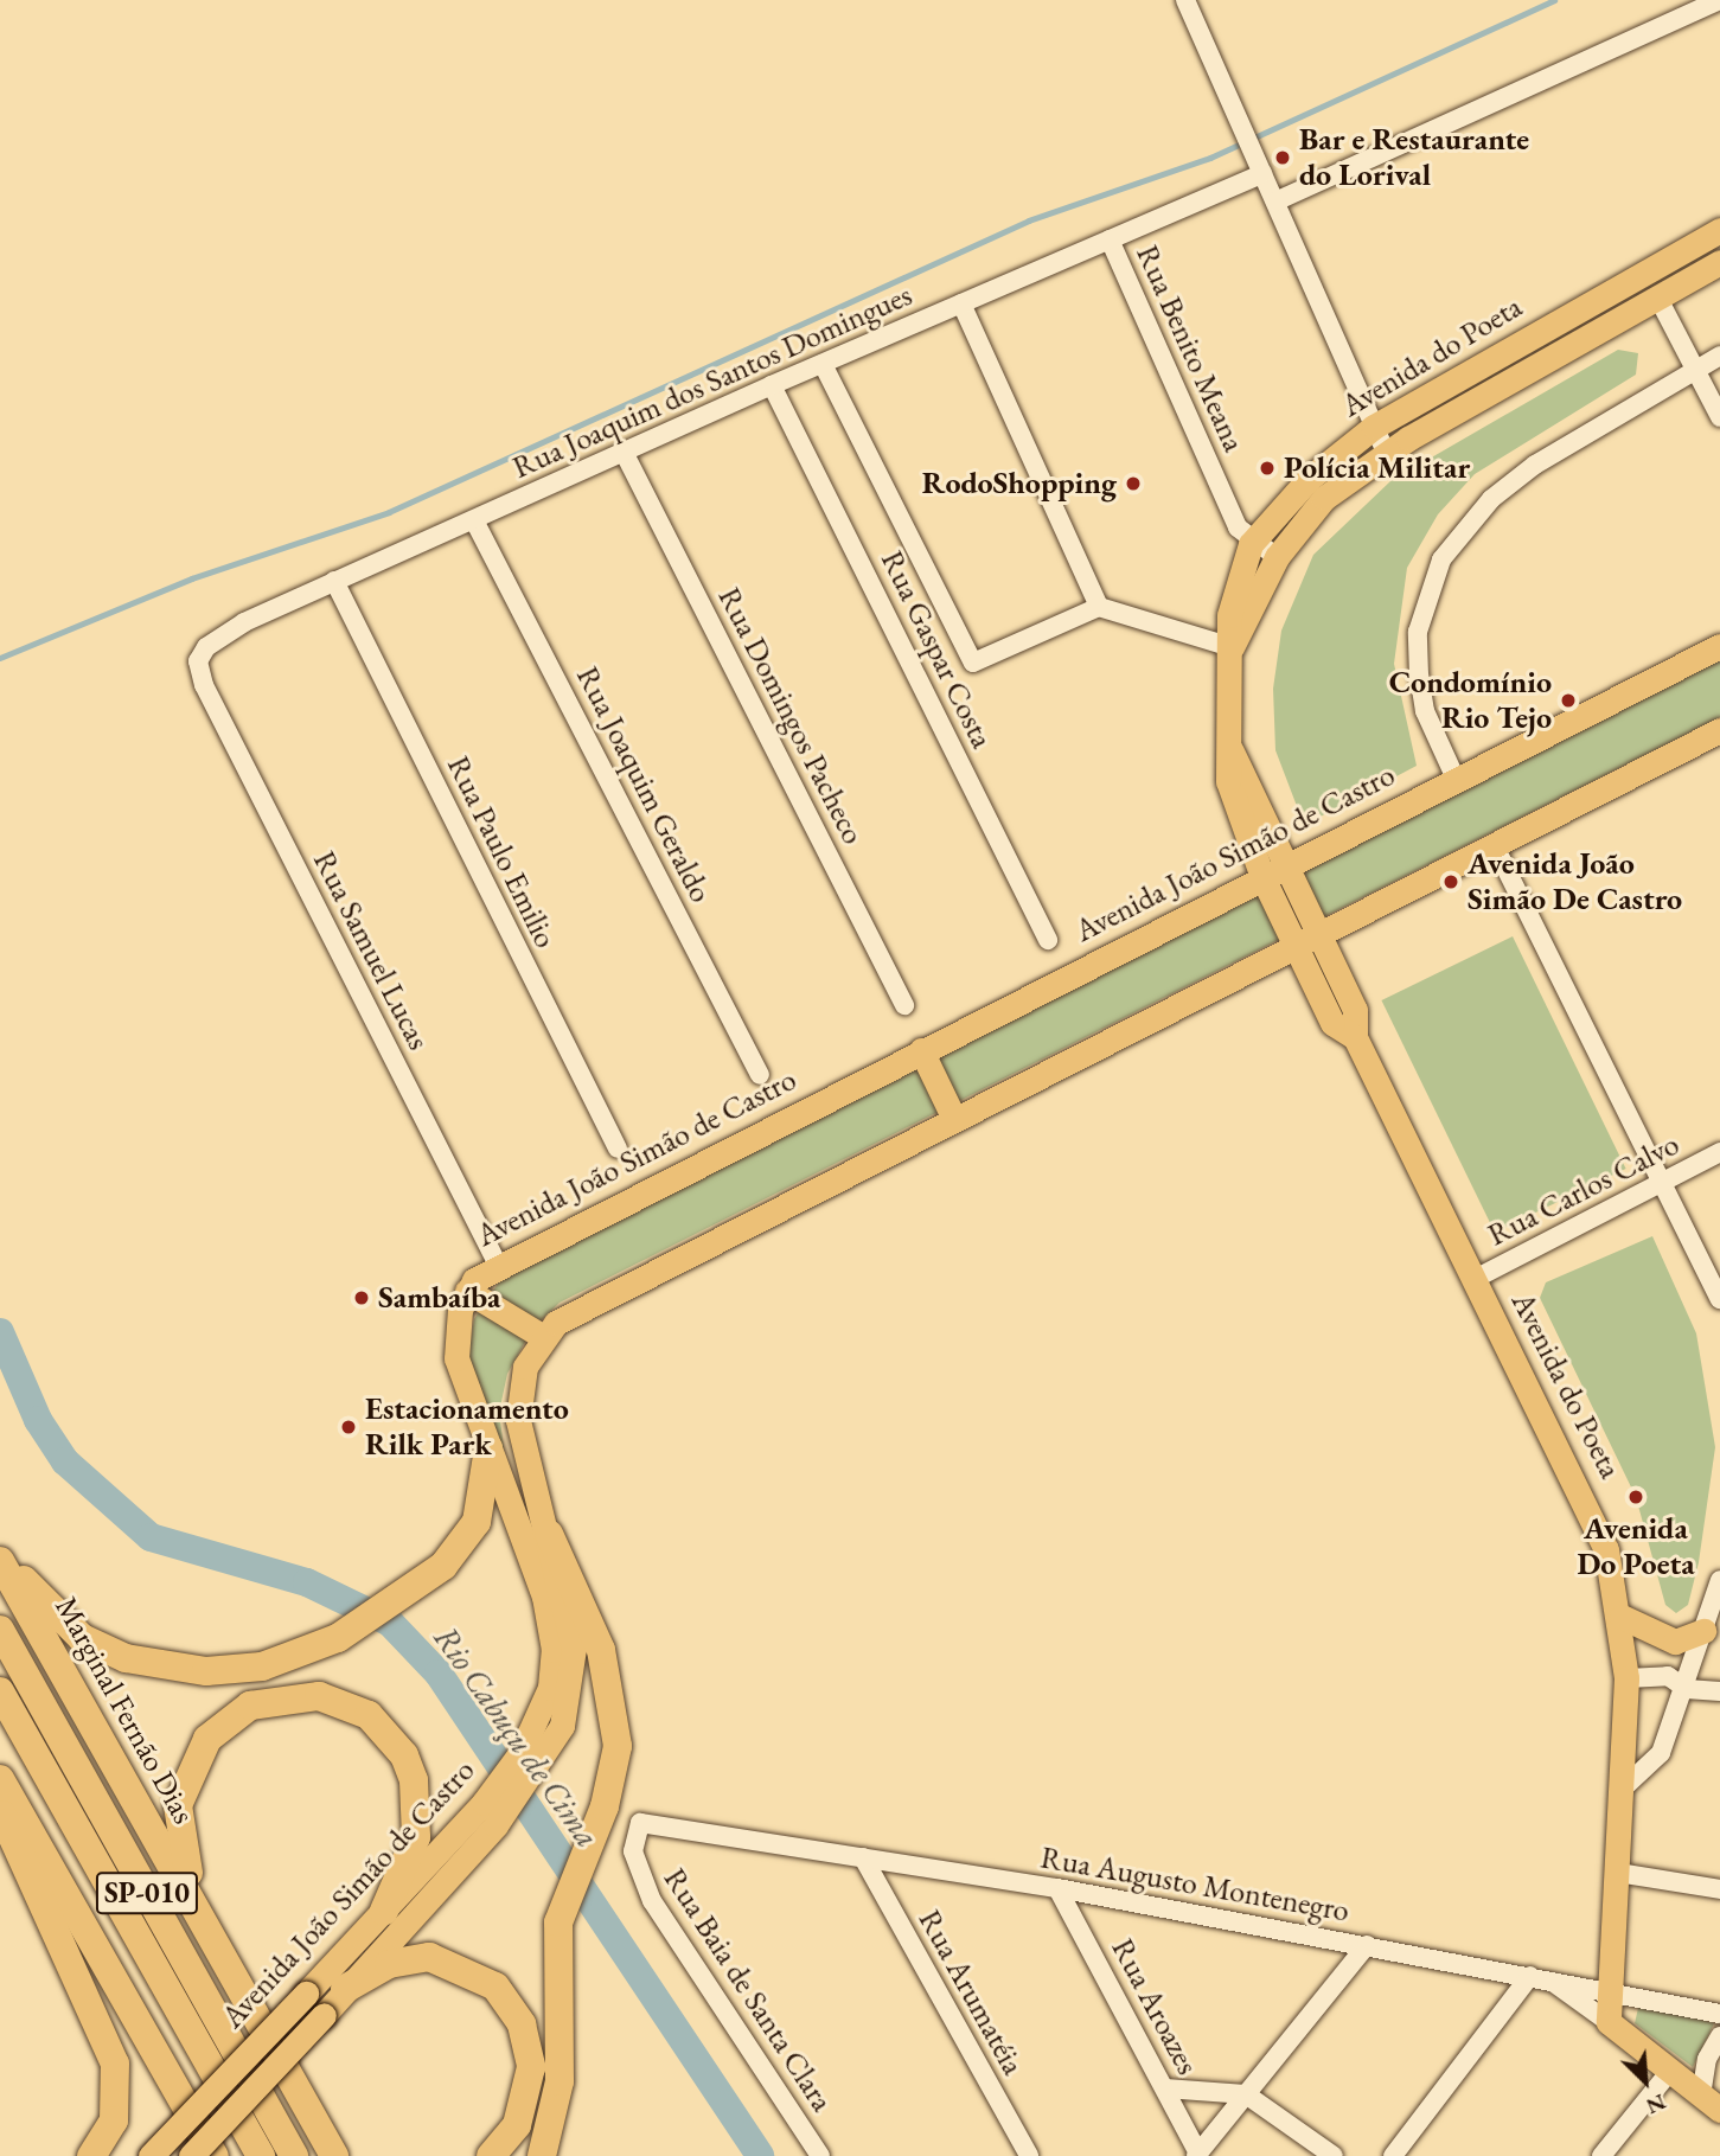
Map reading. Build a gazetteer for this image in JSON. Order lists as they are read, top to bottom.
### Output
{
  "streets": {
    "highway": ["Marginal Fernão Dias", "SP-010"],
    "main road": ["Avenida do Poeta", "Avenida João Simão de Castro"],
    "street": [
      "Rua Benito Meana",
      "Rua Joaquim dos Santos Domingues",
      "Rua Gaspar Costa",
      "Rua Domingos Pacheco",
      "Rua Joaquim Geraldo",
      "Rua Paulo Emilio",
      "Rua Samuel Lucas",
      "Rua Carlos Calvo",
      "Rua Augusto Montenegro",
      "Rua Baia de Santa Clara",
      "Rua Arumatéia",
      "Rua Aroazes"
    ]
  },
  "crossings": [
    ["Rua Benito Meana", "Avenida do Poeta"],
    ["Rua Benito Meana", "Rua Joaquim dos Santos Domingues"],
    ["Avenida do Poeta", "Avenida João Simão de Castro"],
    ["Avenida do Poeta", "Rua Carlos Calvo"],
    ["Avenida do Poeta", "Rua Augusto Montenegro"],
    ["Rua Joaquim dos Santos Domingues", "Rua Gaspar Costa"],
    ["Rua Joaquim dos Santos Domingues", "Rua Domingos Pacheco"],
    ["Rua Joaquim dos Santos Domingues", "Rua Joaquim Geraldo"],
    ["Rua Joaquim dos Santos Domingues", "Rua Paulo Emilio"],
    ["Rua Joaquim dos Santos Domingues", "Rua Samuel Lucas"],
    ["Avenida João Simão de Castro", "Rua Samuel Lucas"],
    ["Rua Augusto Montenegro", "Rua Baia de Santa Clara"],
    ["Rua Augusto Montenegro", "Rua Arumatéia"],
    ["Rua Augusto Montenegro", "Rua Aroazes"]
  ],
  "water": ["Rio Cabuçu de Cima"],
  "places": [
    "Bar e Restaurante do Lorival",
    "Polícia Militar",
    "RodoShopping",
    "Condomínio Rio Tejo",
    "Avenida João Simão De Castro",
    "Sambaíba",
    "Estacionamento Rilk Park",
    "Avenida Do Poeta"
  ],
  "north": "bottom right"
}
